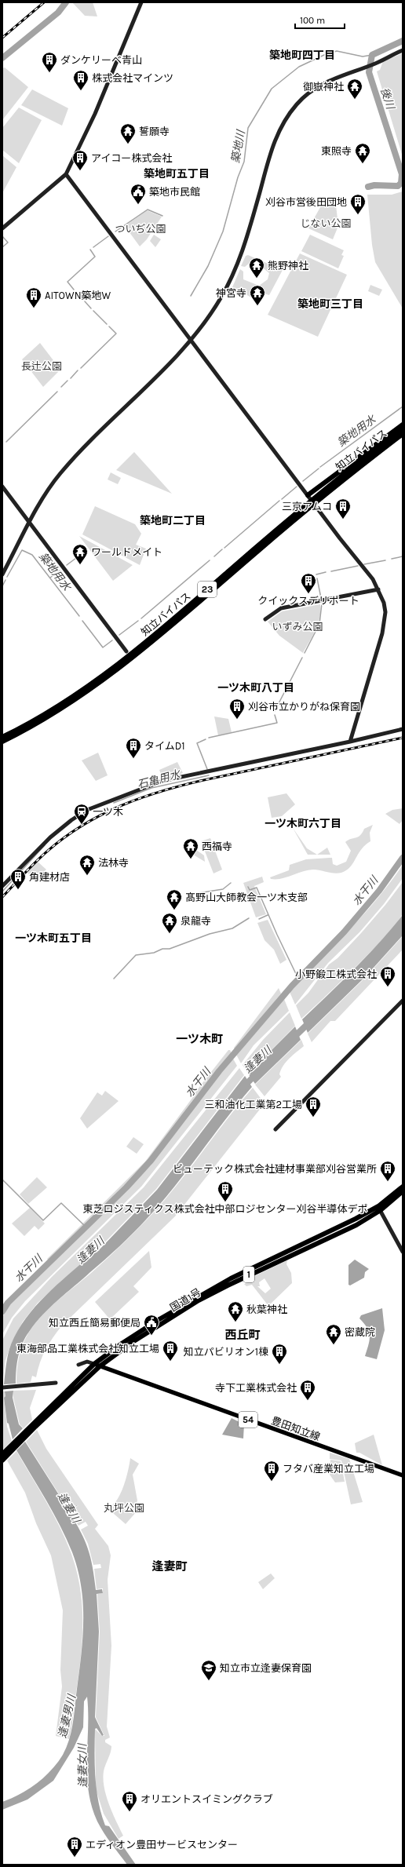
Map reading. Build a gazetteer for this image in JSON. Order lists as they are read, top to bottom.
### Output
{
  "streets": {
    "highway": [
      "知立バイパス",
      "23",
      "1",
      "国道1号"
    ],
    "main road": ["54", "豊田知立線"]
  },
  "crossings": [
    ["国道1号", "豊田知立線"]
  ],
  "districts": [
    "築地町四丁目",
    "築地町五丁目",
    "築地町三丁目",
    "築地町二丁目",
    "一ツ木町八丁目",
    "一ツ木町六丁目",
    "一ツ木町五丁目",
    "一ツ木町",
    "西丘町",
    "逢妻町"
  ],
  "water": [
    "後川",
    "築地川",
    "築地用水",
    "石亀用水",
    "水干川",
    "逢妻川",
    "逢妻男川",
    "逢妻女川"
  ],
  "parks": [
    "じない公園",
    "ついぢ公園",
    "長辻公園",
    "いずみ公園",
    "丸坪公園"
  ],
  "places": {
    "building": [
      "ダンケリーベ青山",
      "株式会社マインツ",
      "アイコー株式会社",
      "刈谷市営後田団地",
      "AITOWN築地W",
      "三京アムコ",
      "クイックスデリポート",
      "刈谷市立かりがね保育園",
      "タイムD1",
      "角建材店",
      "小野鍛工株式会社",
      "三和油化工業第2工場",
      "ビューテック株式会社建材事業部刈谷営業所",
      "東芝ロジスティクス株式会社中部ロジセンター刈谷半導体デポ",
      "東海部品工業株式会社知立工場",
      "知立パビリオン1棟",
      "寺下工業株式会社",
      "フタバ産業知立工場",
      "オリエントスイミングクラブ",
      "エディオン豊田サービスセンター"
    ],
    "temple": [
      "御嶽神社",
      "誓願寺",
      "東照寺",
      "熊野神社",
      "神宮寺",
      "ワールドメイト",
      "西福寺",
      "法林寺",
      "髙野山大師教会一ツ木支部",
      "泉龍寺",
      "秋葉神社",
      "密蔵院"
    ],
    "public building": ["築地市民館", "知立西丘簡易郵便局"],
    "station": ["一ツ木"],
    "school or university": ["知立市立逢妻保育園"]
  },
  "scale_bar": "100 m"
}
